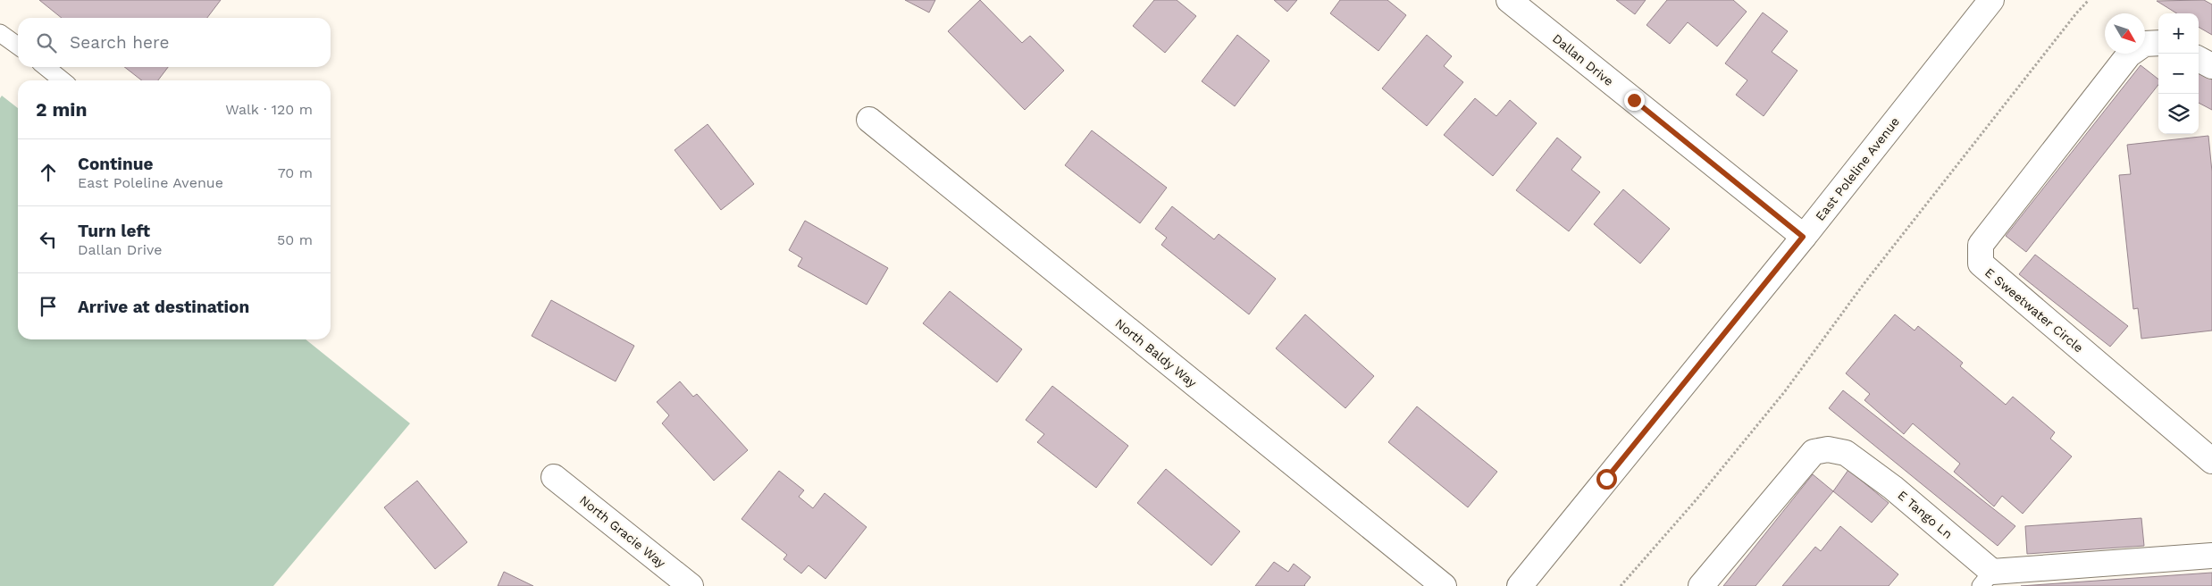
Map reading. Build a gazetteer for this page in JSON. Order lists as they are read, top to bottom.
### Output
{
  "streets": {
    "street": [
      "Dallan Drive",
      "East Poleline Avenue",
      "E Sweetwater Circle",
      "North Baldy Way",
      "E Tango Ln",
      "North Gracie Way"
    ]
  },
  "crossings": [
    ["Dallan Drive", "East Poleline Avenue"]
  ],
  "north": "bottom right",
  "page": {
    "map_buttons": ["+", "−"],
    "search": "Search here",
    "heading": ["2 min", "Walk · 120 m"],
    "list": [
      ["Continue", "East Poleline Avenue", "70 m"],
      ["Turn left", "Dallan Drive", "50 m"],
      "Arrive at destination"
    ]
  }
}
